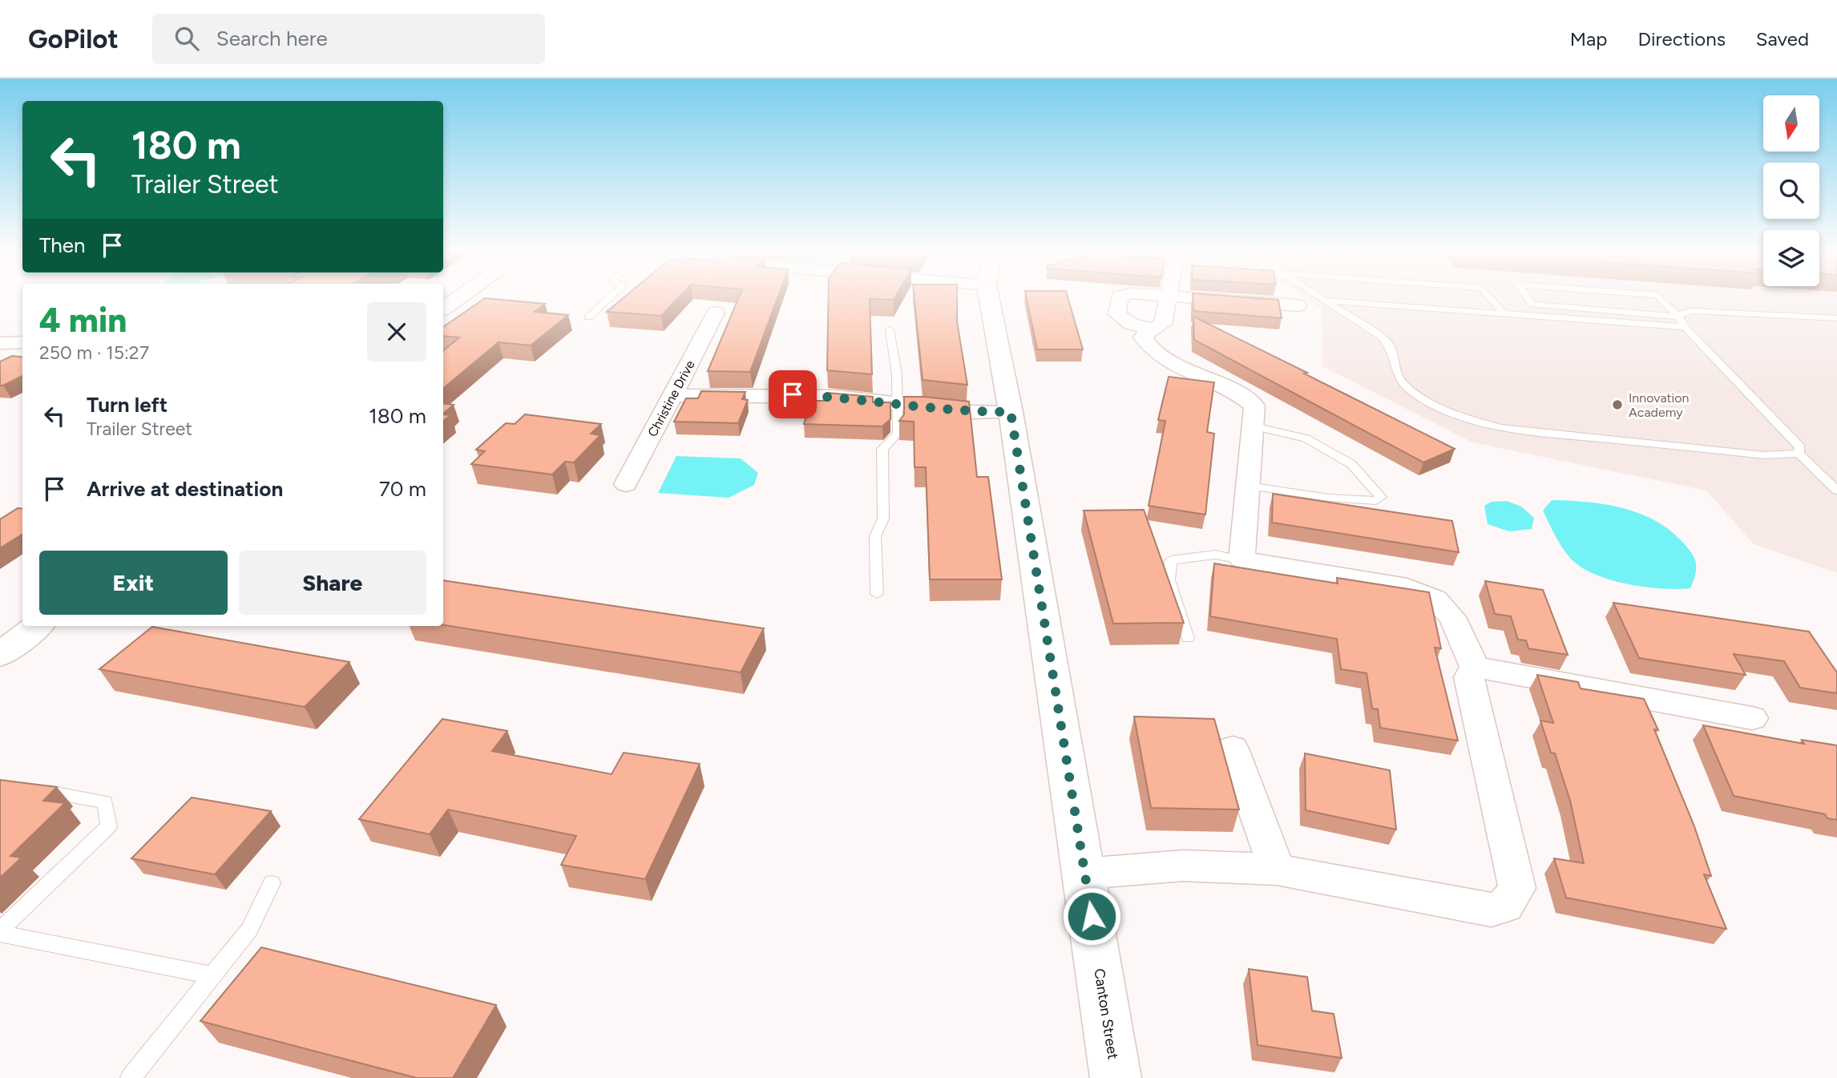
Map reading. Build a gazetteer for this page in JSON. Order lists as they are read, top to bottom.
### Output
{
  "streets": {
    "street": ["Christine Drive", "Canton Street"]
  },
  "places": ["Innovation Academy"],
  "north": "bottom",
  "page": {
    "header": "GoPilot",
    "search": "Search here",
    "nav": ["Map", "Directions", "Saved"],
    "turn": ["180 m", "Trailer Street"],
    "then": "Then",
    "heading": ["4 min", "250 m · 15:27"],
    "list": [
      {
        "name": "Turn left",
        "note": "Trailer Street",
        "value": "180 m"
      },
      {
        "name": "Arrive at destination",
        "value": "70 m"
      }
    ],
    "buttons": ["Exit", "Share"]
  }
}
